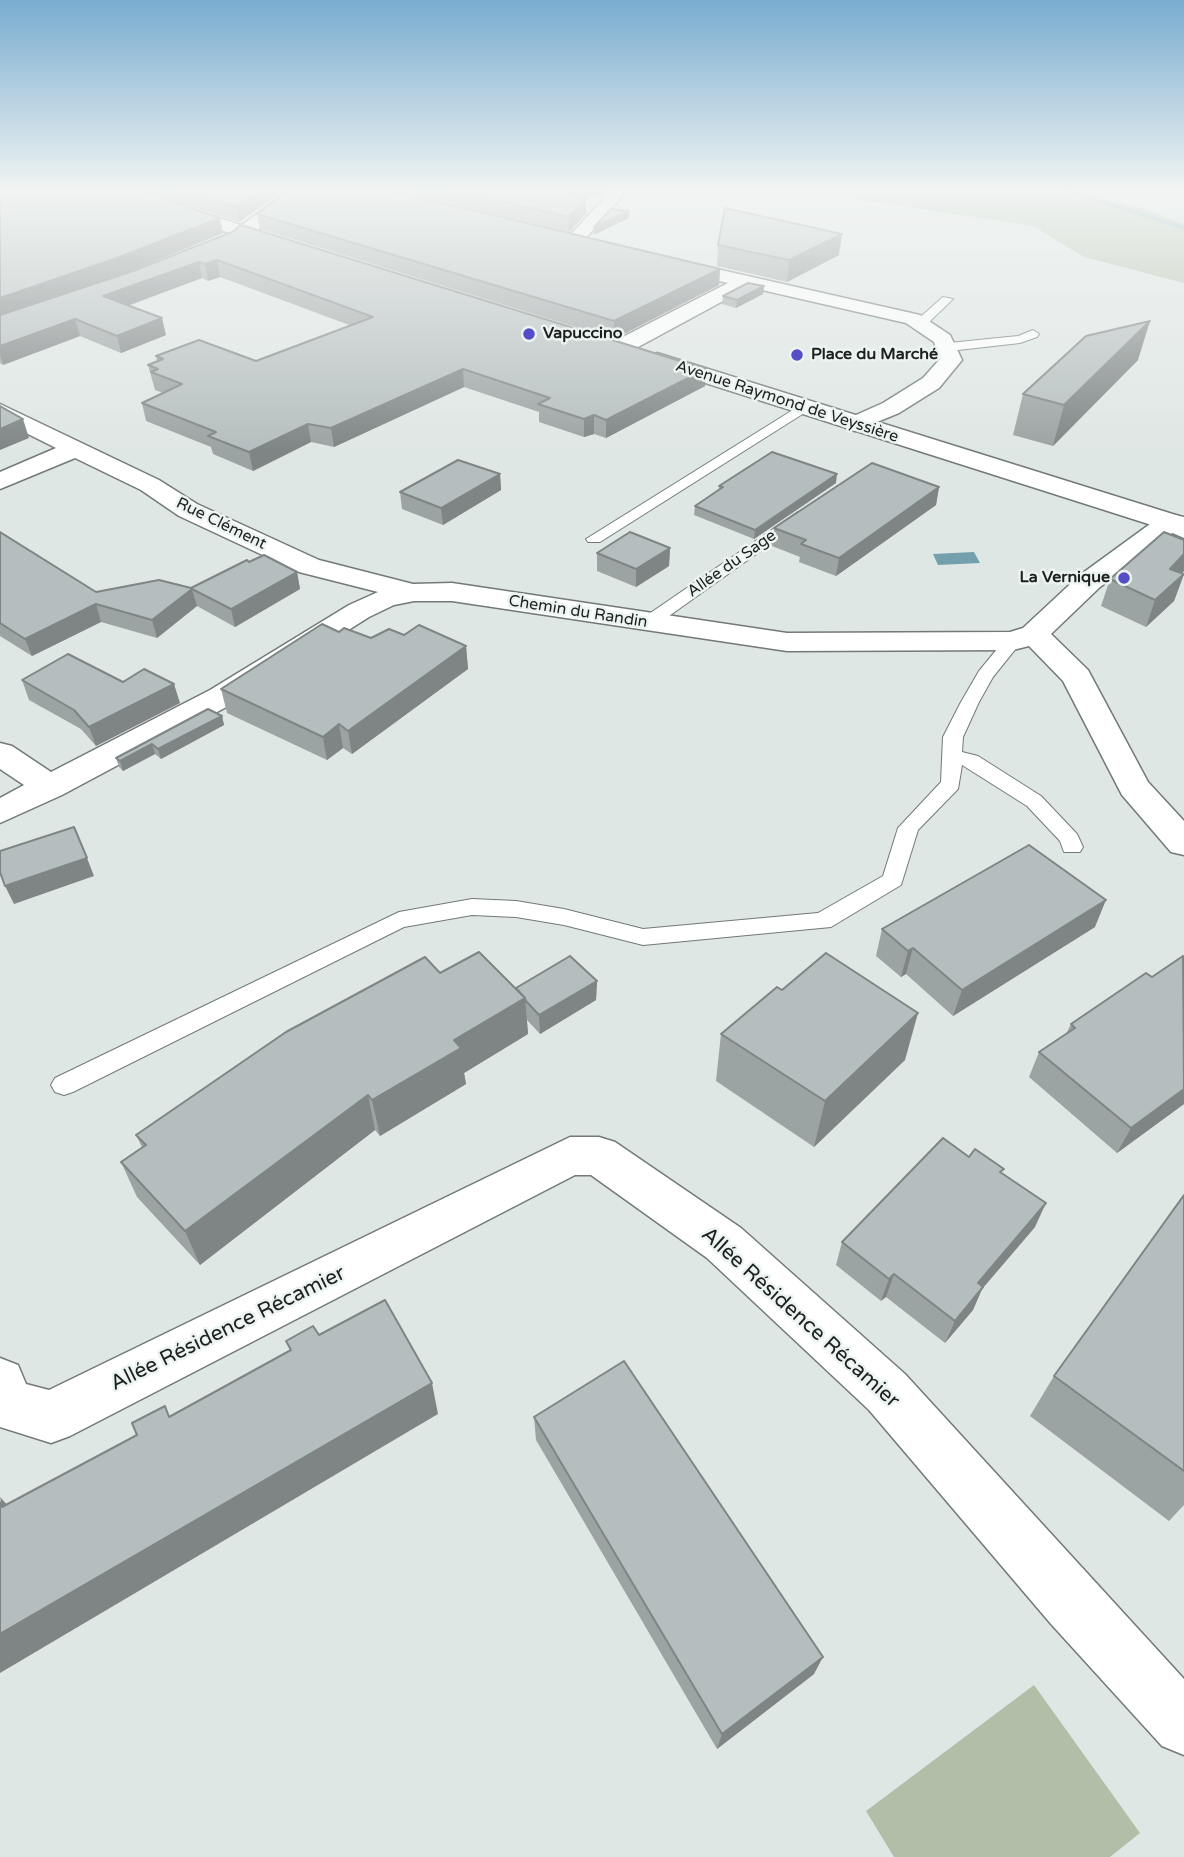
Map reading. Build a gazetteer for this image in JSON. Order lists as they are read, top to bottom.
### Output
{
  "streets": {
    "street": [
      "Avenue Raymond de Veyssière",
      "Rue Clément",
      "Chemin du Randin",
      "Allée Résidence Récamier"
    ],
    "lane": ["Allée du Sage"]
  },
  "crossings": [
    ["Rue Clément", "Chemin du Randin"],
    ["Allée du Sage", "Chemin du Randin"]
  ],
  "places": ["Vapuccino", "Place du Marché", "La Vernique"]
}
